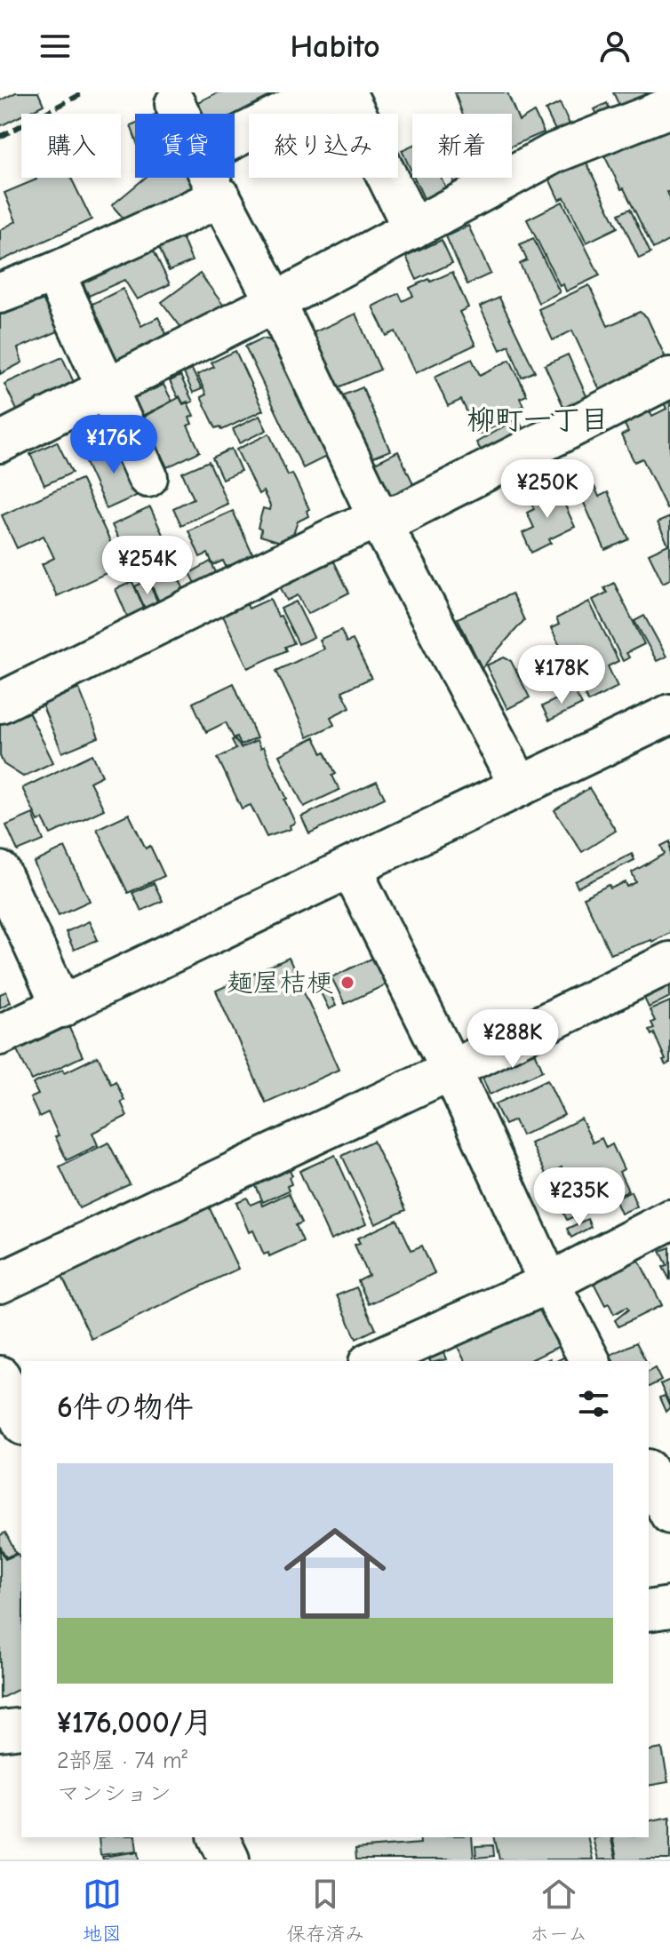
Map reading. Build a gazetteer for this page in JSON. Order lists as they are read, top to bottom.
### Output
{
  "districts": ["柳町一丁目"],
  "places": ["麺屋桔梗"],
  "page": {
    "header": "Habito",
    "chip": [
      "購入",
      "賃貸",
      "絞り込み",
      "新着"
    ],
    "price": [
      "¥176K",
      "¥250K",
      "¥254K",
      "¥178K",
      "¥288K",
      "¥235K"
    ],
    "heading": "6件の物件",
    "list": [
      {
        "name": "¥176,000/月",
        "note": "2部屋 · 74 m² · マンション"
      }
    ],
    "tabs": ["地図", "保存済み", "ホーム"]
  }
}
